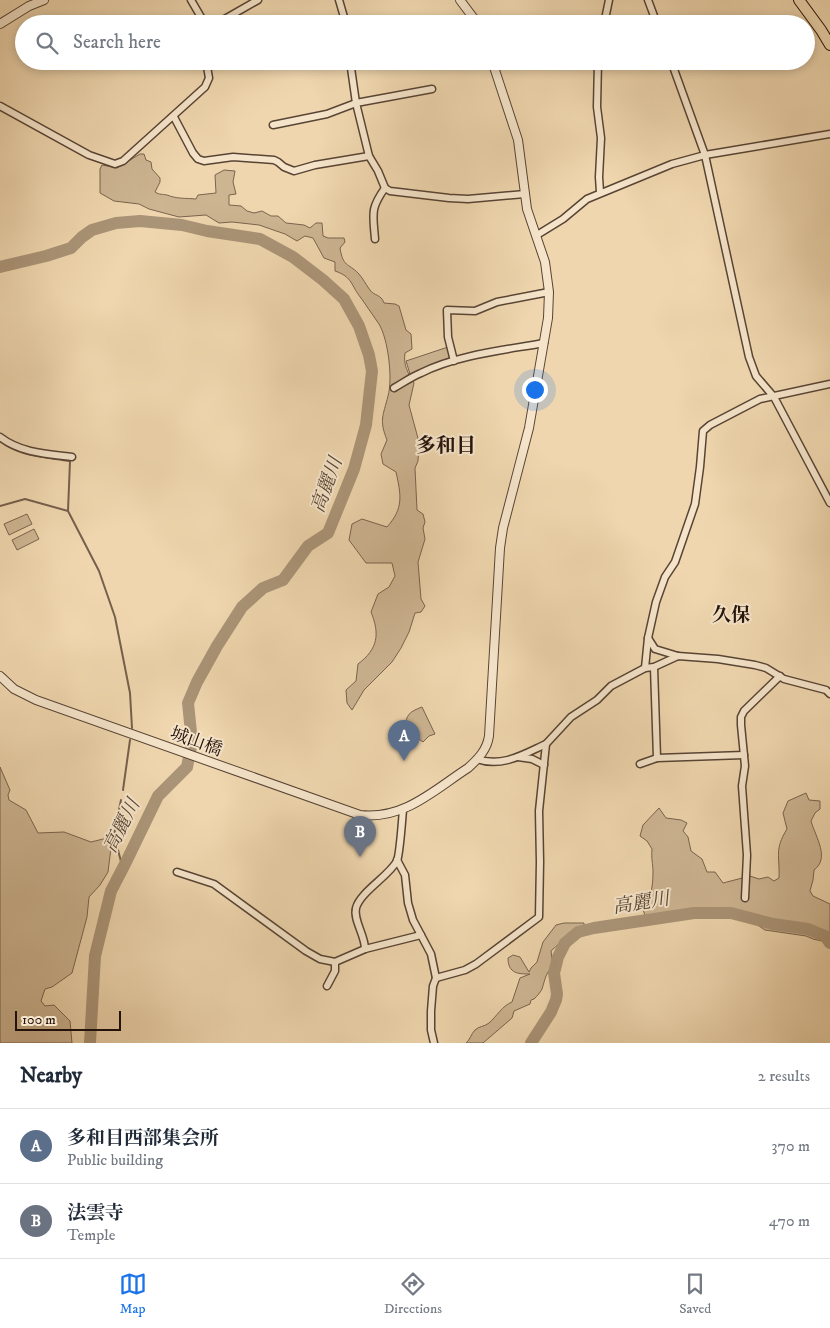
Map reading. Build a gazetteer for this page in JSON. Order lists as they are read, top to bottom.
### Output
{
  "streets": {
    "street": ["城山橋"]
  },
  "districts": ["多和目", "久保"],
  "water": ["高麗川"],
  "scale_bar": "100 m",
  "page": {
    "search": "Search here",
    "pins": ["A", "B"],
    "scale": "100 m",
    "heading": ["Nearby", "2 results"],
    "list": [
      {
        "mark": "A",
        "name": "多和目西部集会所",
        "note": "Public building",
        "value": "370 m"
      },
      {
        "mark": "B",
        "name": "法雲寺",
        "note": "Temple",
        "value": "470 m"
      }
    ],
    "nav": ["Map", "Directions", "Saved"]
  }
}
